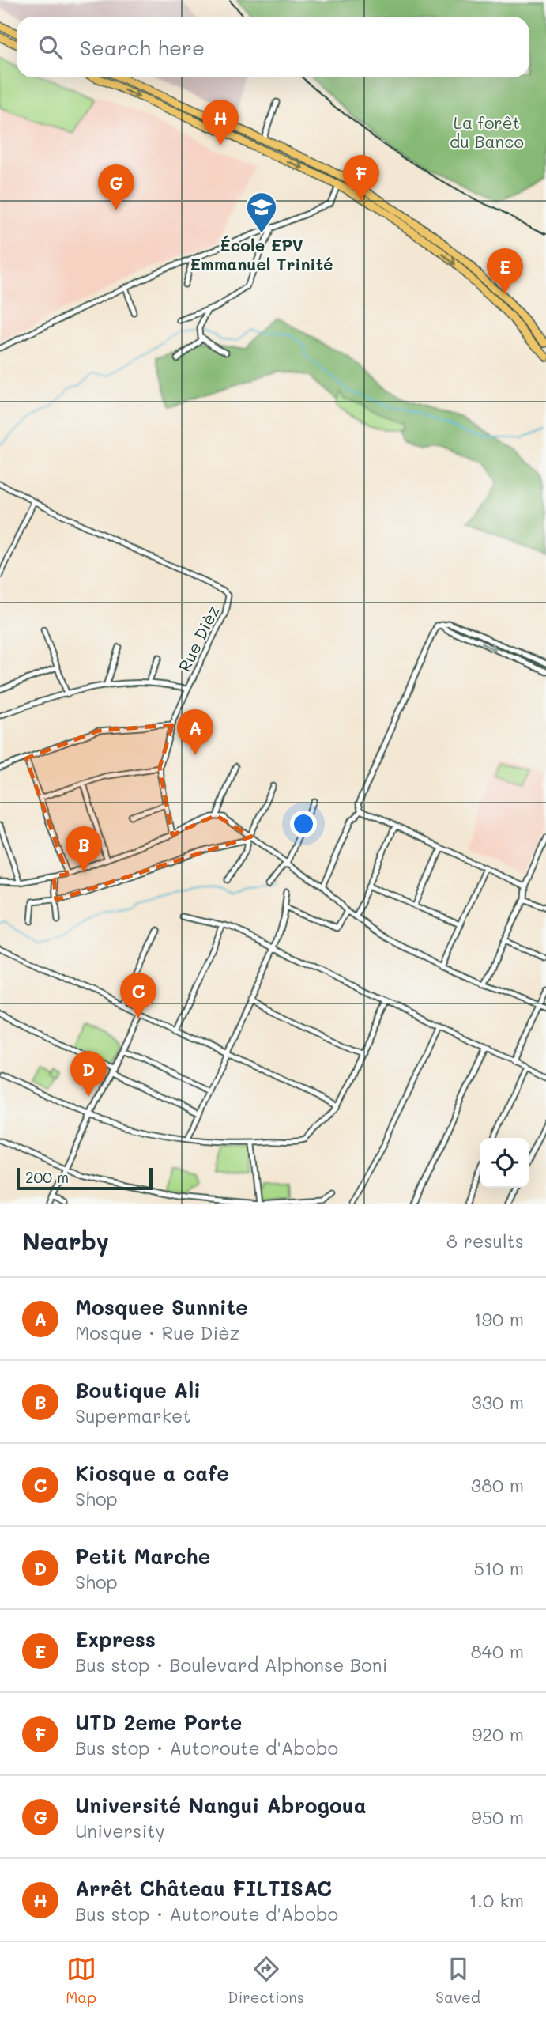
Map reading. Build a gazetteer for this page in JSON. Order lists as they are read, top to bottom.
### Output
{
  "streets": {
    "street": ["Rue Dièz"]
  },
  "parks": ["La forêt du Banco"],
  "places": {
    "school or university": ["École EPV Emmanuel Trinité"]
  },
  "scale_bar": "200 m",
  "page": {
    "search": "Search here",
    "pins": [
      "H",
      "F",
      "G",
      "E",
      "A",
      "B",
      "C",
      "D"
    ],
    "scale": "200 m",
    "heading": ["Nearby", "8 results"],
    "list": [
      {
        "mark": "A",
        "name": "Mosquee Sunnite",
        "note": "Mosque · Rue Dièz",
        "value": "190 m"
      },
      {
        "mark": "B",
        "name": "Boutique Ali",
        "note": "Supermarket",
        "value": "330 m"
      },
      {
        "mark": "C",
        "name": "Kiosque a cafe",
        "note": "Shop",
        "value": "380 m"
      },
      {
        "mark": "D",
        "name": "Petit Marche",
        "note": "Shop",
        "value": "510 m"
      },
      {
        "mark": "E",
        "name": "Express",
        "note": "Bus stop · Boulevard Alphonse Boni",
        "value": "840 m"
      },
      {
        "mark": "F",
        "name": "UTD 2eme Porte",
        "note": "Bus stop · Autoroute d'Abobo",
        "value": "920 m"
      },
      {
        "mark": "G",
        "name": "Université Nangui Abrogoua",
        "note": "University",
        "value": "950 m"
      },
      {
        "mark": "H",
        "name": "Arrêt Château FILTISAC",
        "note": "Bus stop · Autoroute d'Abobo",
        "value": "1.0 km"
      }
    ],
    "nav": ["Map", "Directions", "Saved"]
  }
}
